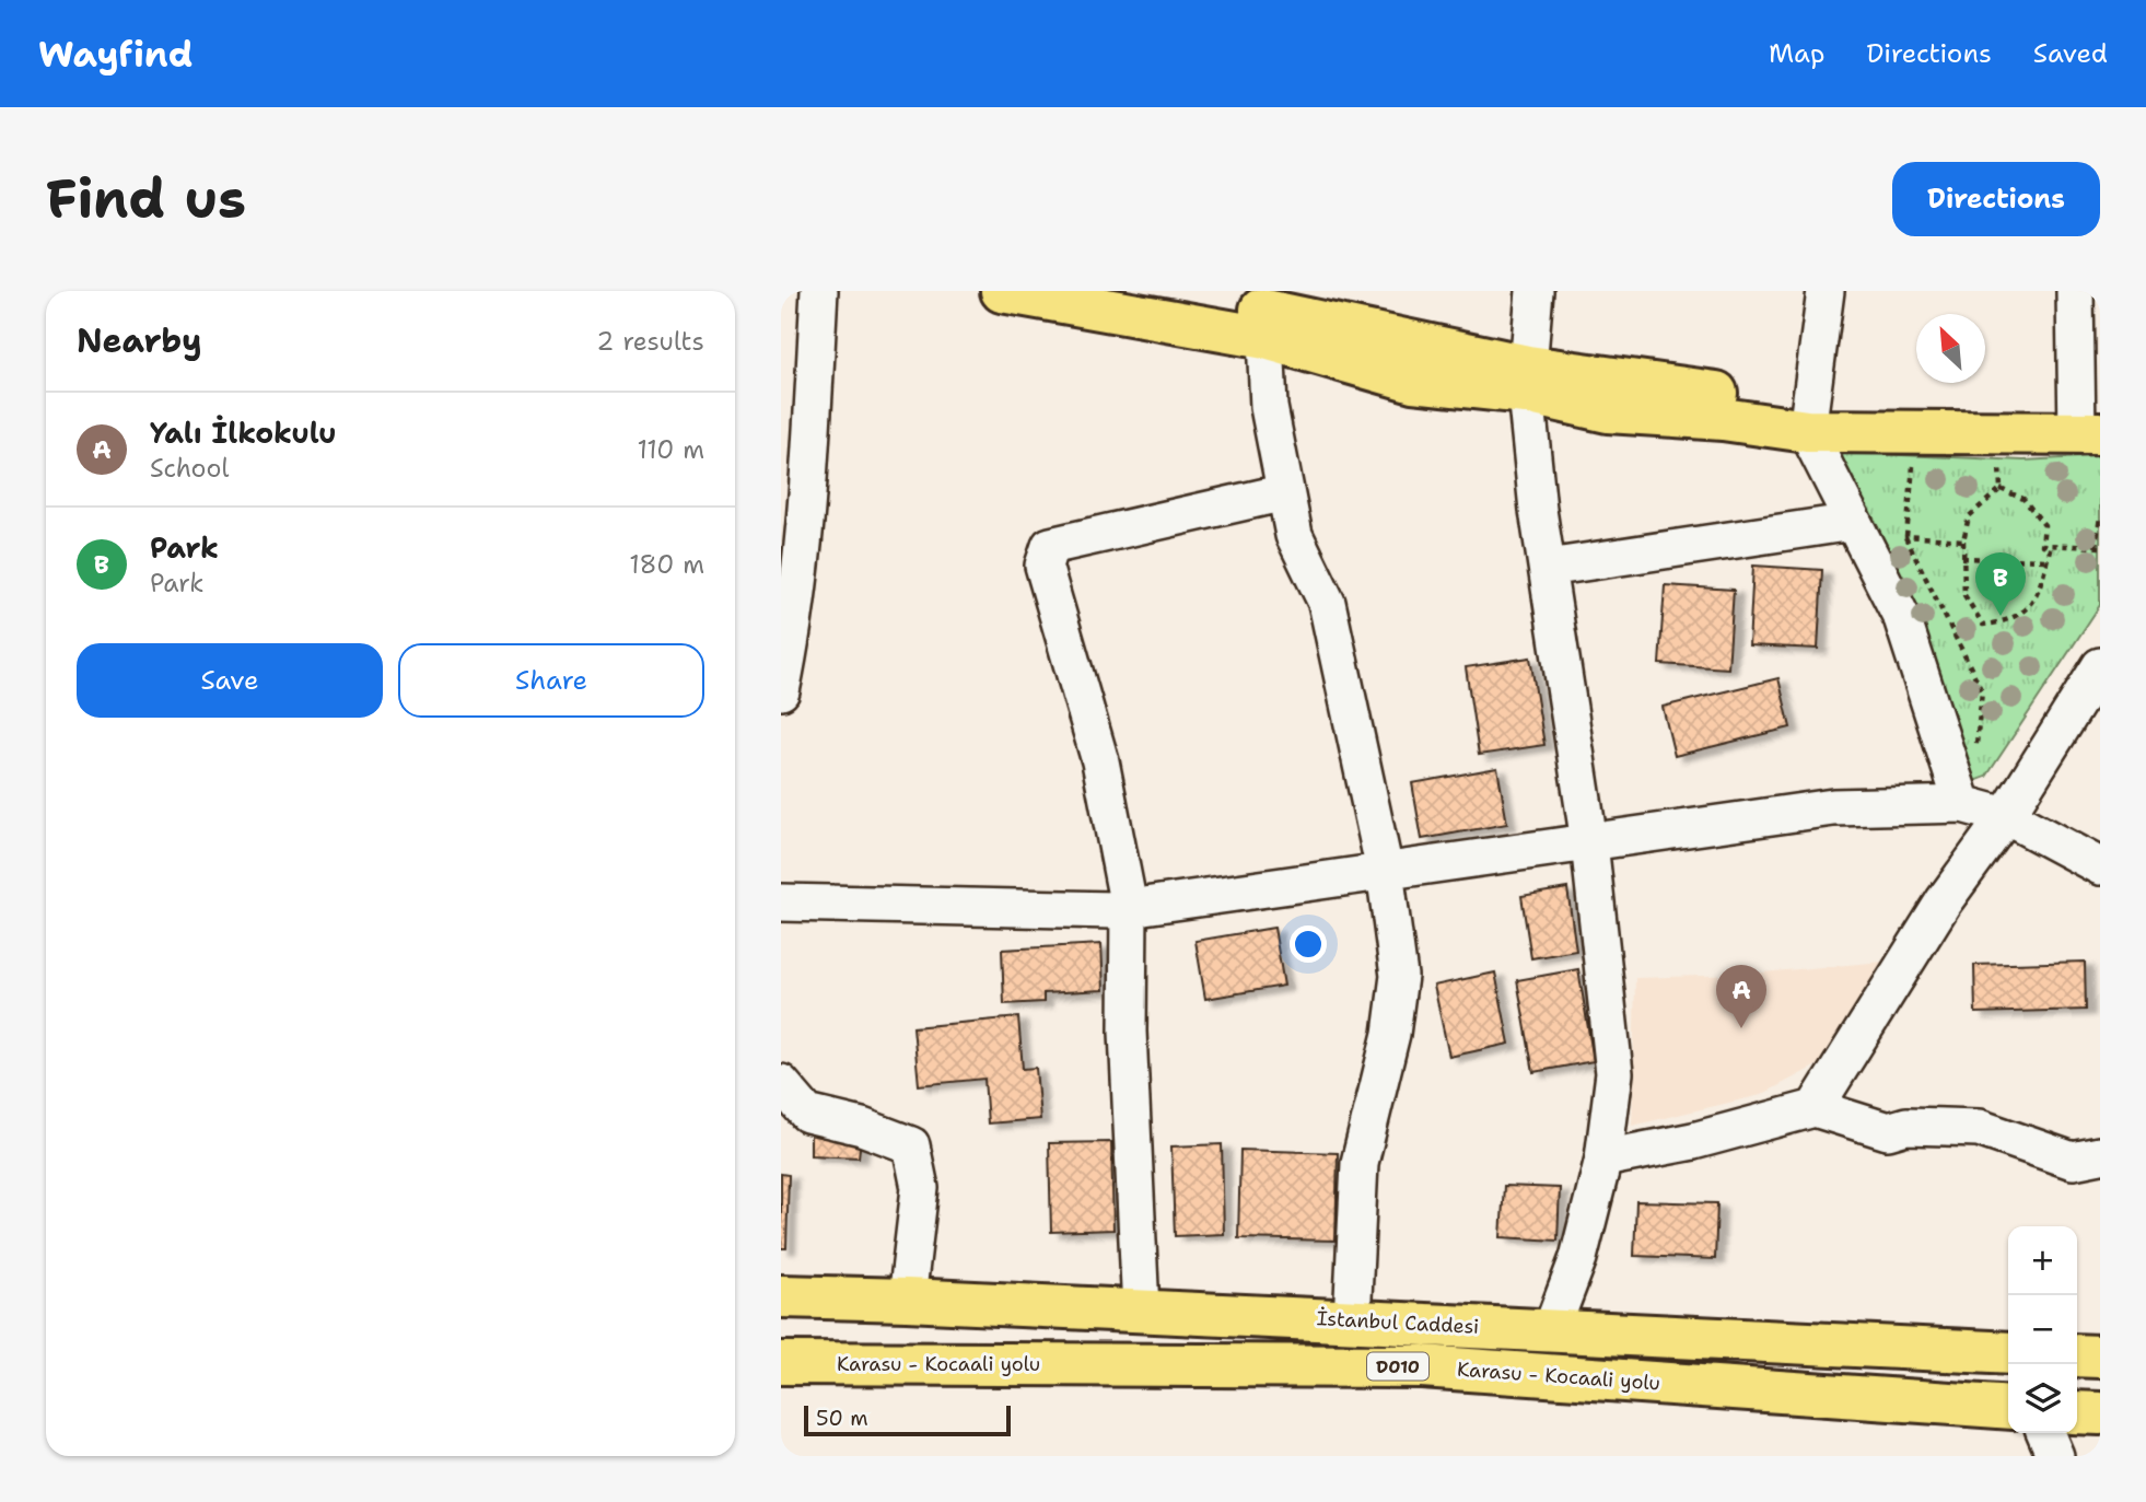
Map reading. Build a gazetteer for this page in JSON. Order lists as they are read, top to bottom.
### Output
{
  "streets": {
    "main road": ["İstanbul Caddesi", "Karasu - Kocaali yolu", "D010"]
  },
  "scale_bar": "50 m",
  "north": "top left",
  "page": {
    "header": "Wayfind",
    "nav": ["Map", "Directions", "Saved"],
    "buttons": [
      "Directions",
      ["Save", "Share"]
    ],
    "title": "Find us",
    "heading": ["Nearby", "2 results"],
    "list": [
      {
        "mark": "A",
        "name": "Yalı İlkokulu",
        "note": "School",
        "value": "110 m"
      },
      {
        "mark": "B",
        "name": "Park",
        "note": "Park",
        "value": "180 m"
      }
    ],
    "pins": ["B", "A"],
    "map_buttons": ["+", "−"],
    "scale": "50 m"
  }
}
